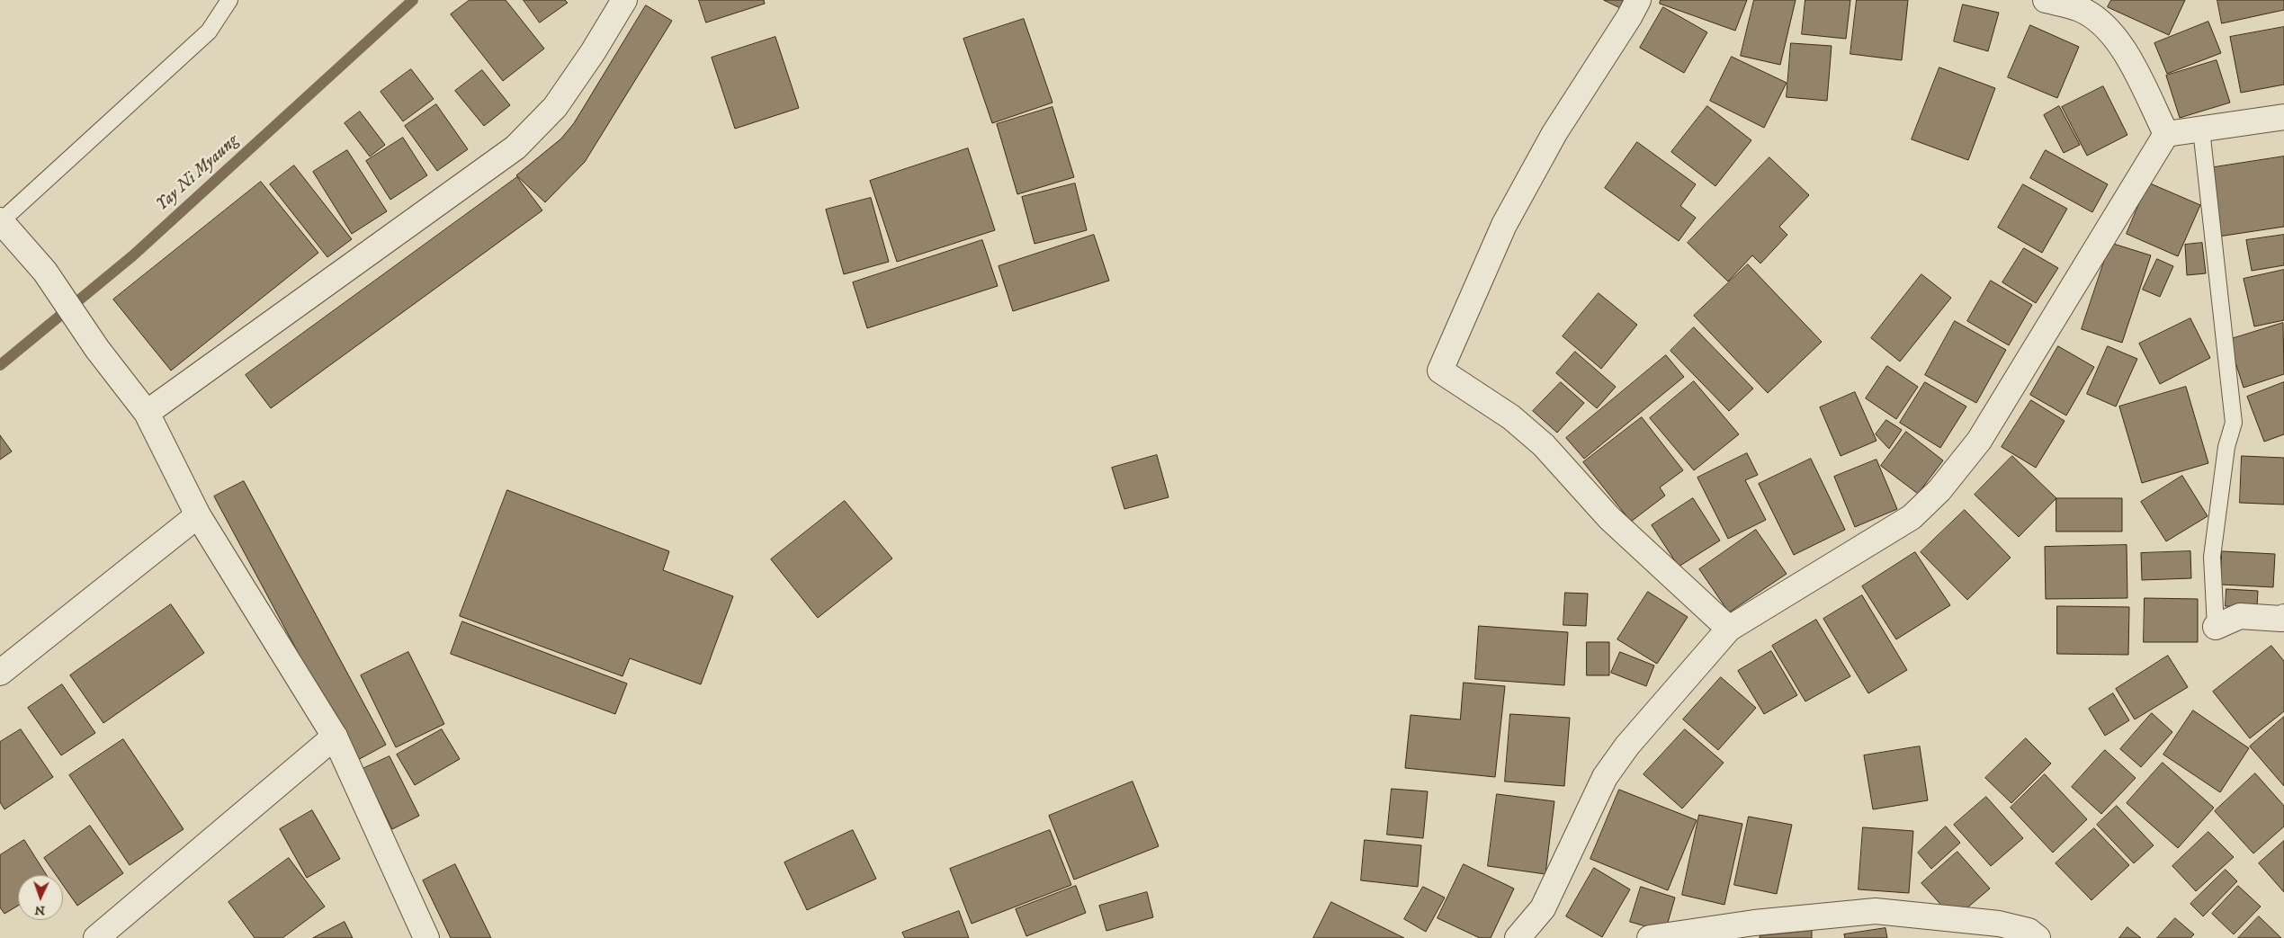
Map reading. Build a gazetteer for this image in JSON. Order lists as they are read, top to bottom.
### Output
{
  "water": ["Yay Ni Myaung"],
  "north": "bottom"
}
